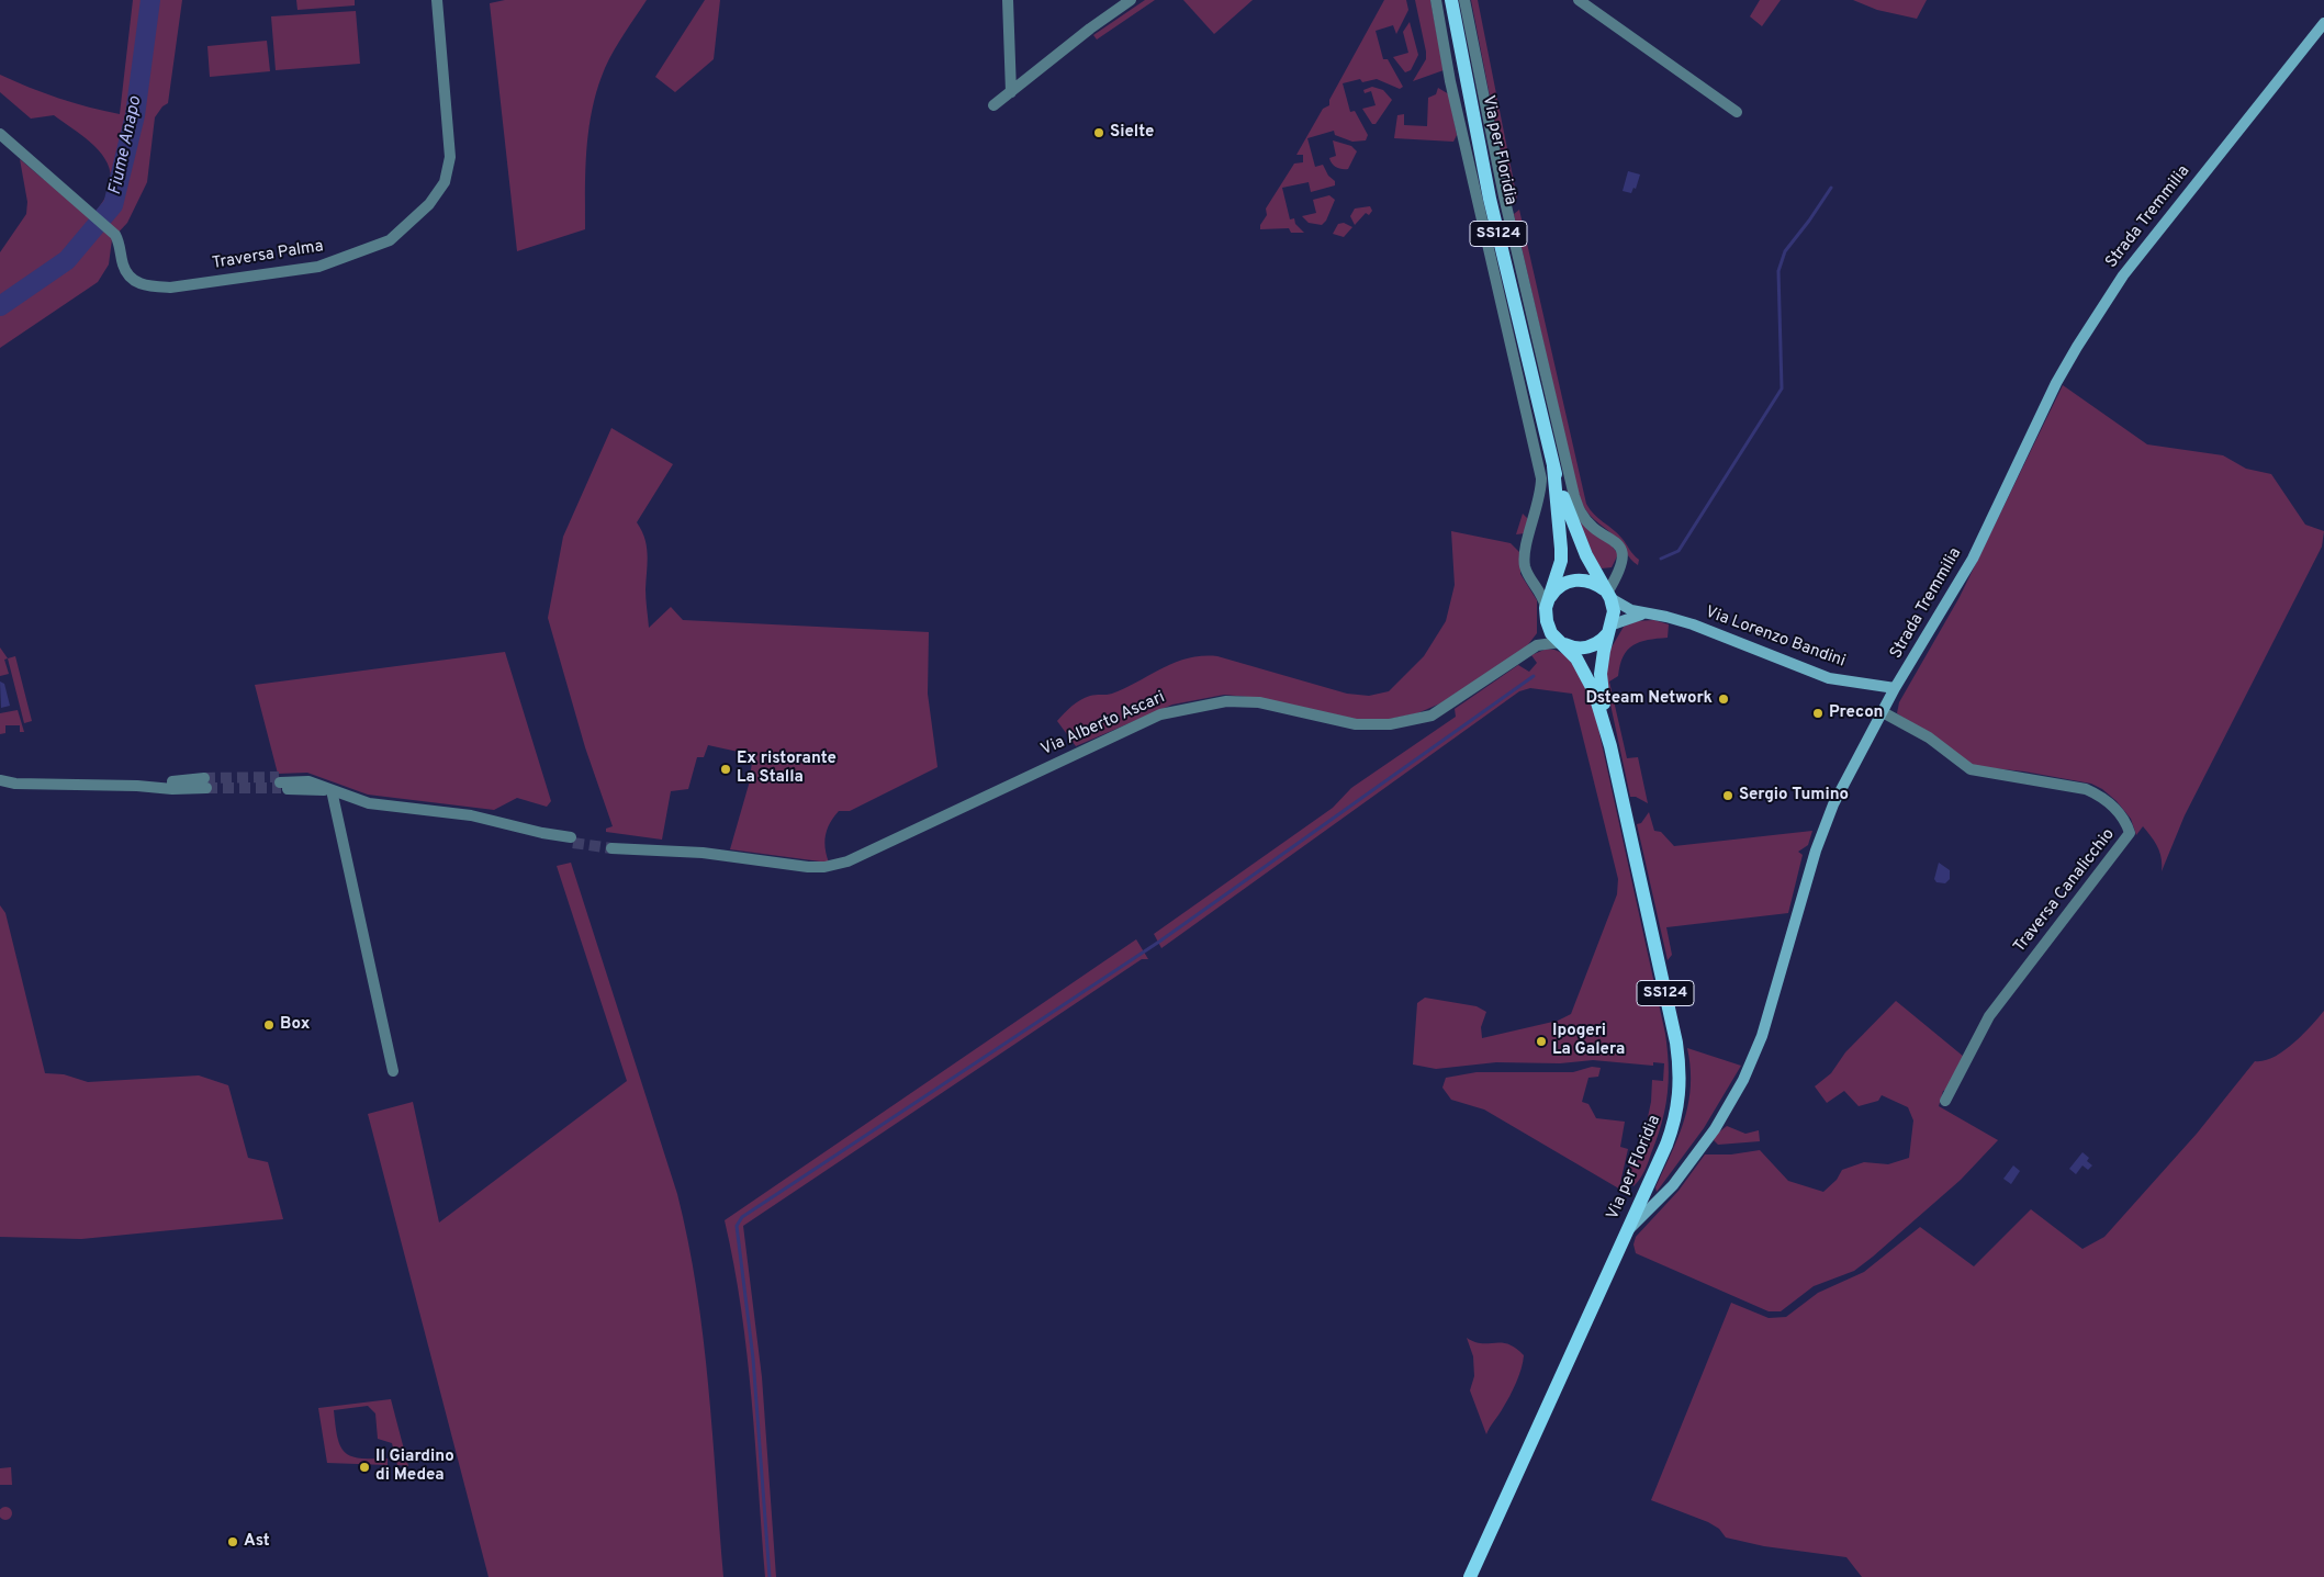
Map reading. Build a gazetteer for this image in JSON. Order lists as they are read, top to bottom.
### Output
{
  "streets": {
    "main road": [
      "Via per Floridia",
      "Strada Tremmilia",
      "SS124",
      "Via Lorenzo Bandini"
    ],
    "street": ["Traversa Palma", "Via Alberto Ascari", "Traversa Canalicchio"]
  },
  "crossings": [
    ["Via per Floridia", "Strada Tremmilia"],
    ["Strada Tremmilia", "Via Lorenzo Bandini"],
    ["Strada Tremmilia", "Traversa Canalicchio"]
  ],
  "water": ["Fiume Anapo"],
  "places": [
    "Sielte",
    "Dsteam Network",
    "Precon",
    "Ex ristorante La Stalla",
    "Sergio Tumino",
    "Box",
    "Ipogeri La Galera",
    "Il Giardino di Medea",
    "Ast"
  ]
}
